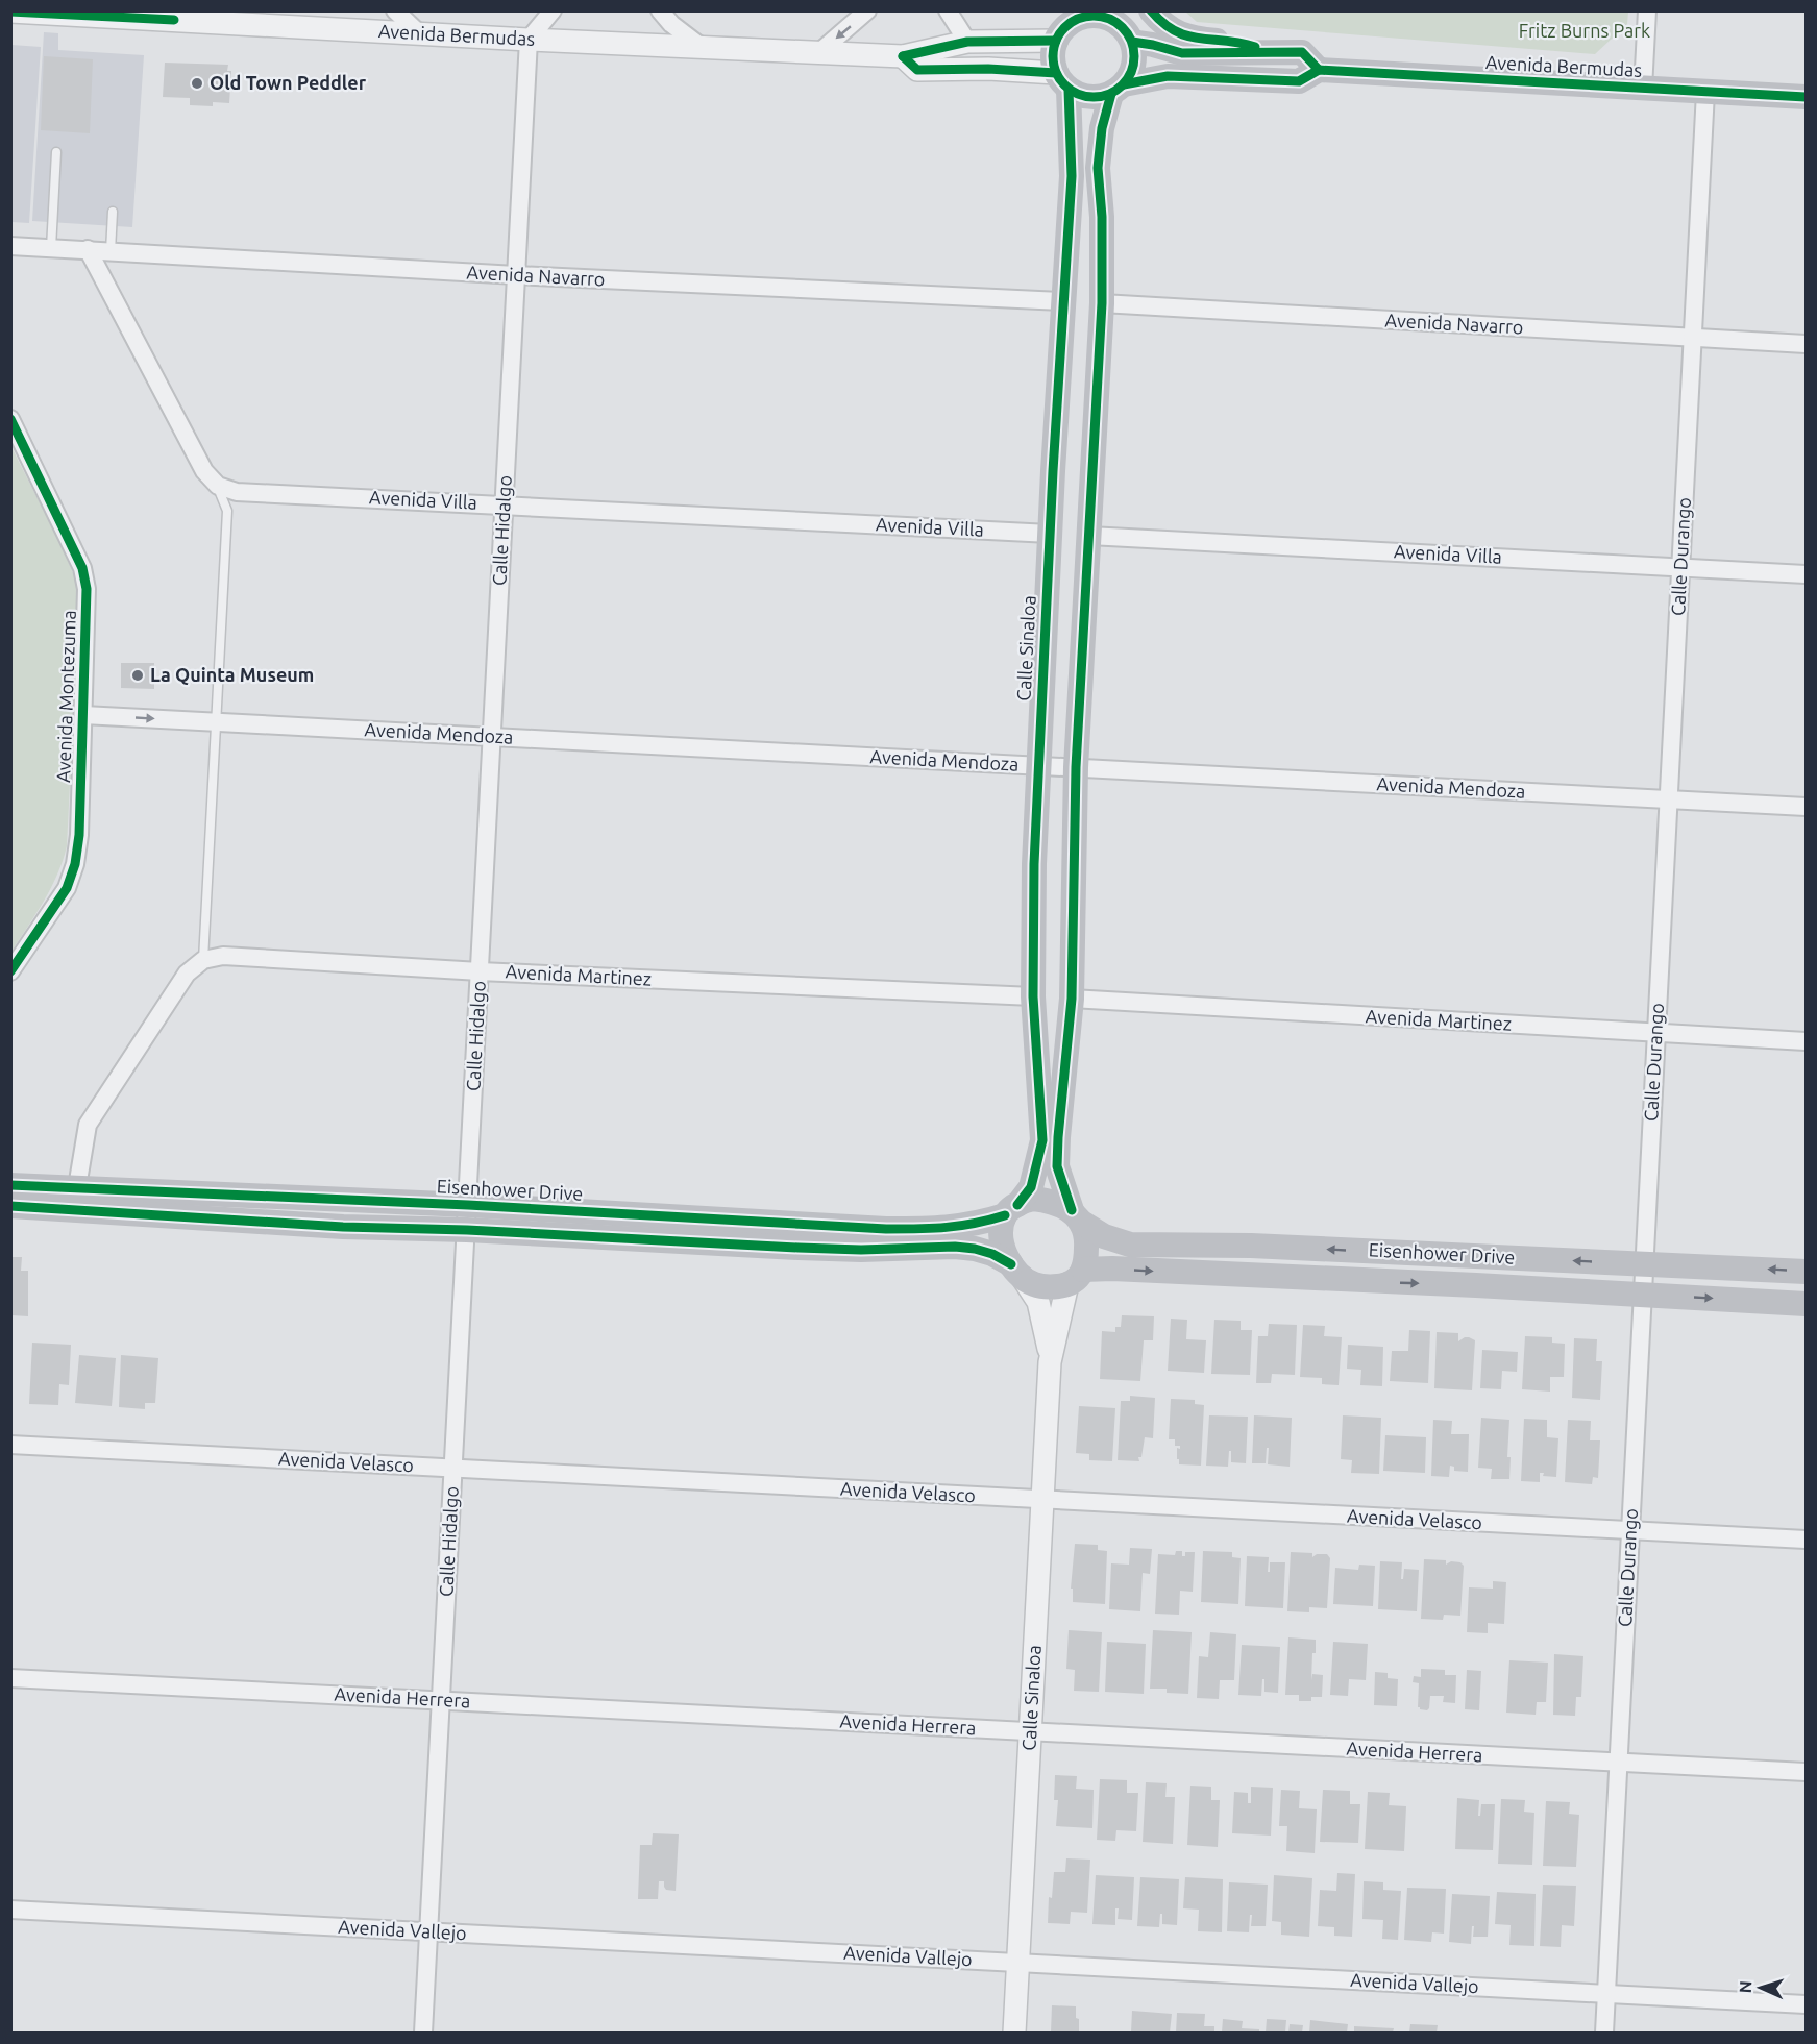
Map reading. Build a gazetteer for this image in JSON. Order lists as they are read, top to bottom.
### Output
{
  "streets": {
    "main road": ["Avenida Bermudas", "Calle Sinaloa", "Eisenhower Drive"],
    "street": [
      "Avenida Navarro",
      "Avenida Villa",
      "Calle Hidalgo",
      "Calle Durango",
      "Avenida Montezuma",
      "Avenida Mendoza",
      "Avenida Martinez",
      "Avenida Velasco",
      "Avenida Herrera",
      "Avenida Vallejo"
    ]
  },
  "crossings": [
    ["Avenida Bermudas", "Calle Hidalgo"],
    ["Avenida Bermudas", "Calle Durango"],
    ["Avenida Bermudas", "Calle Sinaloa"],
    ["Avenida Navarro", "Calle Hidalgo"],
    ["Avenida Navarro", "Calle Durango"],
    ["Avenida Navarro", "Calle Sinaloa"],
    ["Avenida Villa", "Calle Hidalgo"],
    ["Avenida Villa", "Calle Durango"],
    ["Avenida Villa", "Calle Sinaloa"],
    ["Calle Hidalgo", "Avenida Mendoza"],
    ["Calle Hidalgo", "Avenida Martinez"],
    ["Calle Hidalgo", "Eisenhower Drive"],
    ["Calle Hidalgo", "Avenida Velasco"],
    ["Calle Hidalgo", "Avenida Herrera"],
    ["Calle Hidalgo", "Avenida Vallejo"],
    ["Calle Durango", "Avenida Mendoza"],
    ["Calle Durango", "Avenida Martinez"],
    ["Calle Durango", "Eisenhower Drive"],
    ["Calle Durango", "Avenida Velasco"],
    ["Calle Durango", "Avenida Herrera"],
    ["Calle Durango", "Avenida Vallejo"],
    ["Calle Sinaloa", "Avenida Mendoza"],
    ["Calle Sinaloa", "Avenida Martinez"],
    ["Calle Sinaloa", "Eisenhower Drive"],
    ["Calle Sinaloa", "Avenida Velasco"],
    ["Calle Sinaloa", "Avenida Herrera"],
    ["Calle Sinaloa", "Avenida Vallejo"],
    ["Avenida Montezuma", "Avenida Mendoza"]
  ],
  "parks": ["Fritz Burns Park"],
  "places": ["Old Town Peddler", "La Quinta Museum"],
  "north": "left"
}
